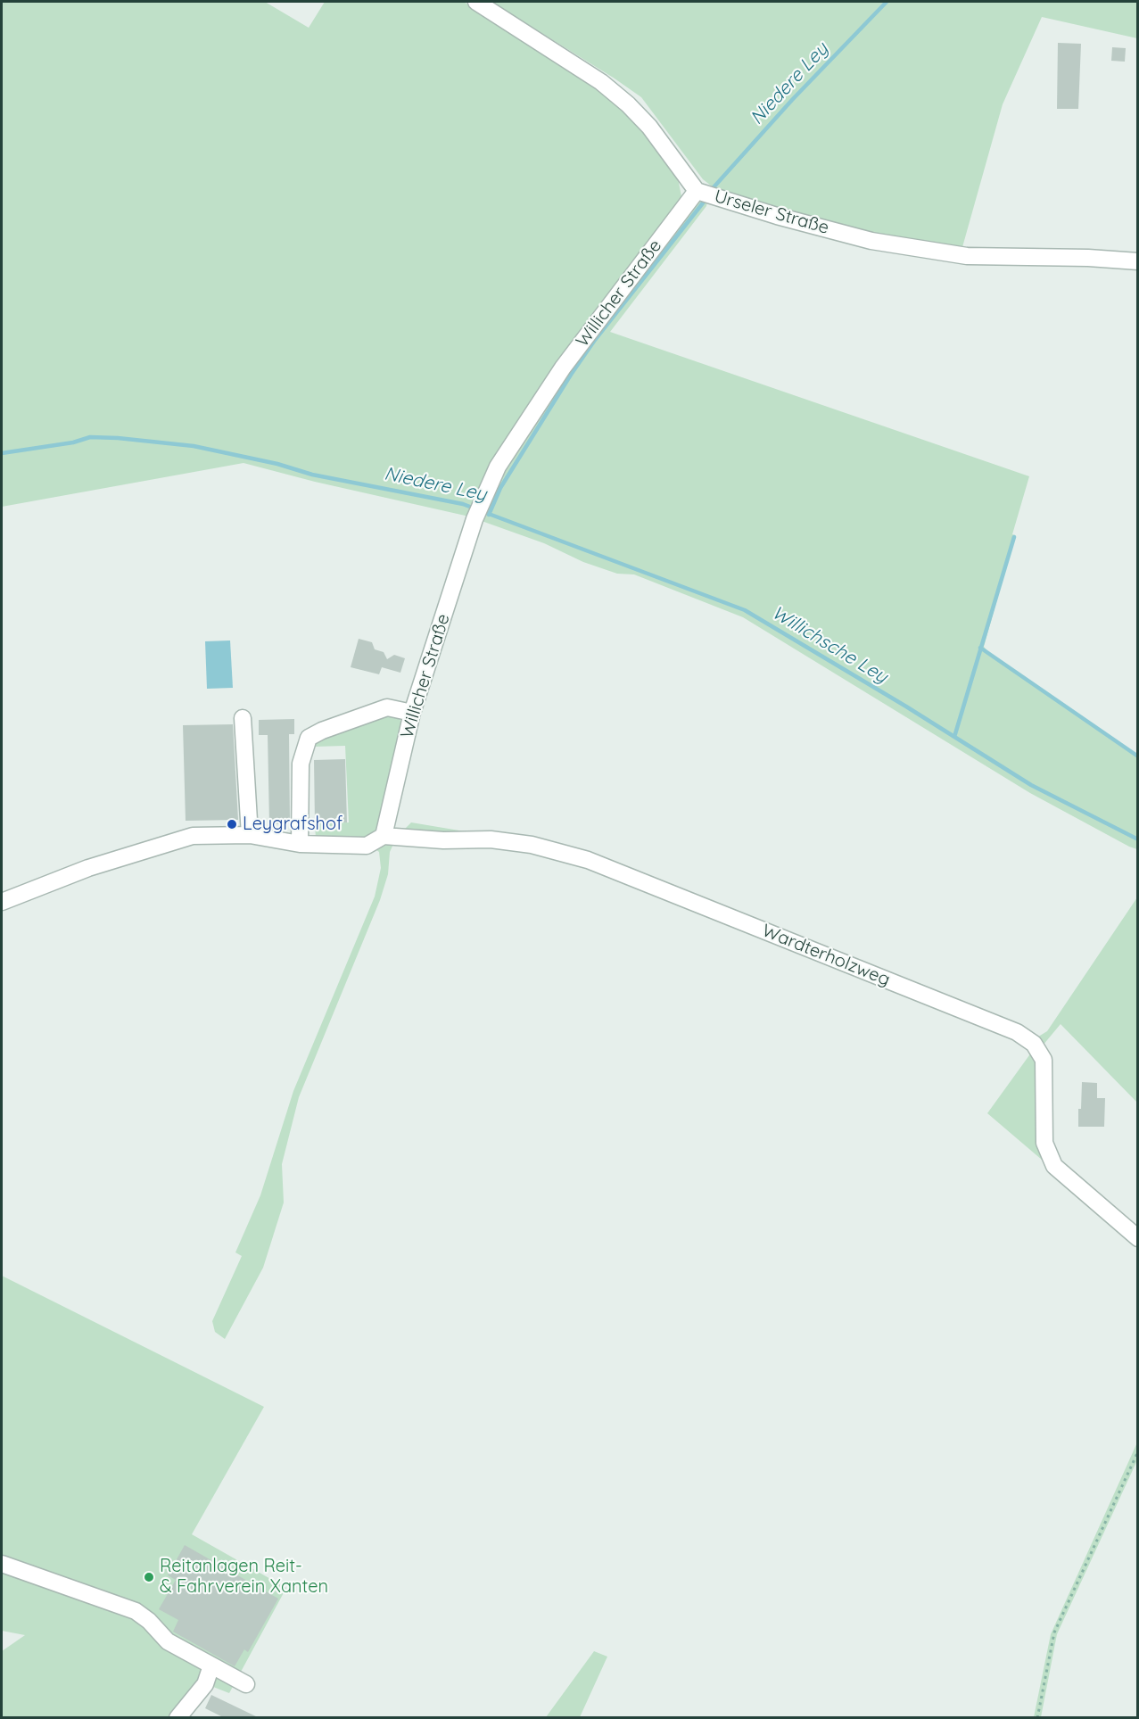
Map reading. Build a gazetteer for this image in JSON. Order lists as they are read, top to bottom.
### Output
{
  "streets": {
    "street": ["Urseler Straße", "Willicher Straße", "Wardterholzweg"]
  },
  "crossings": [
    ["Urseler Straße", "Willicher Straße"],
    ["Willicher Straße", "Wardterholzweg"]
  ],
  "water": ["Niedere Ley", "Willichsche Ley"],
  "places": ["Leygrafshof", "Reitanlagen Reit- & Fahrverein Xanten"]
}
